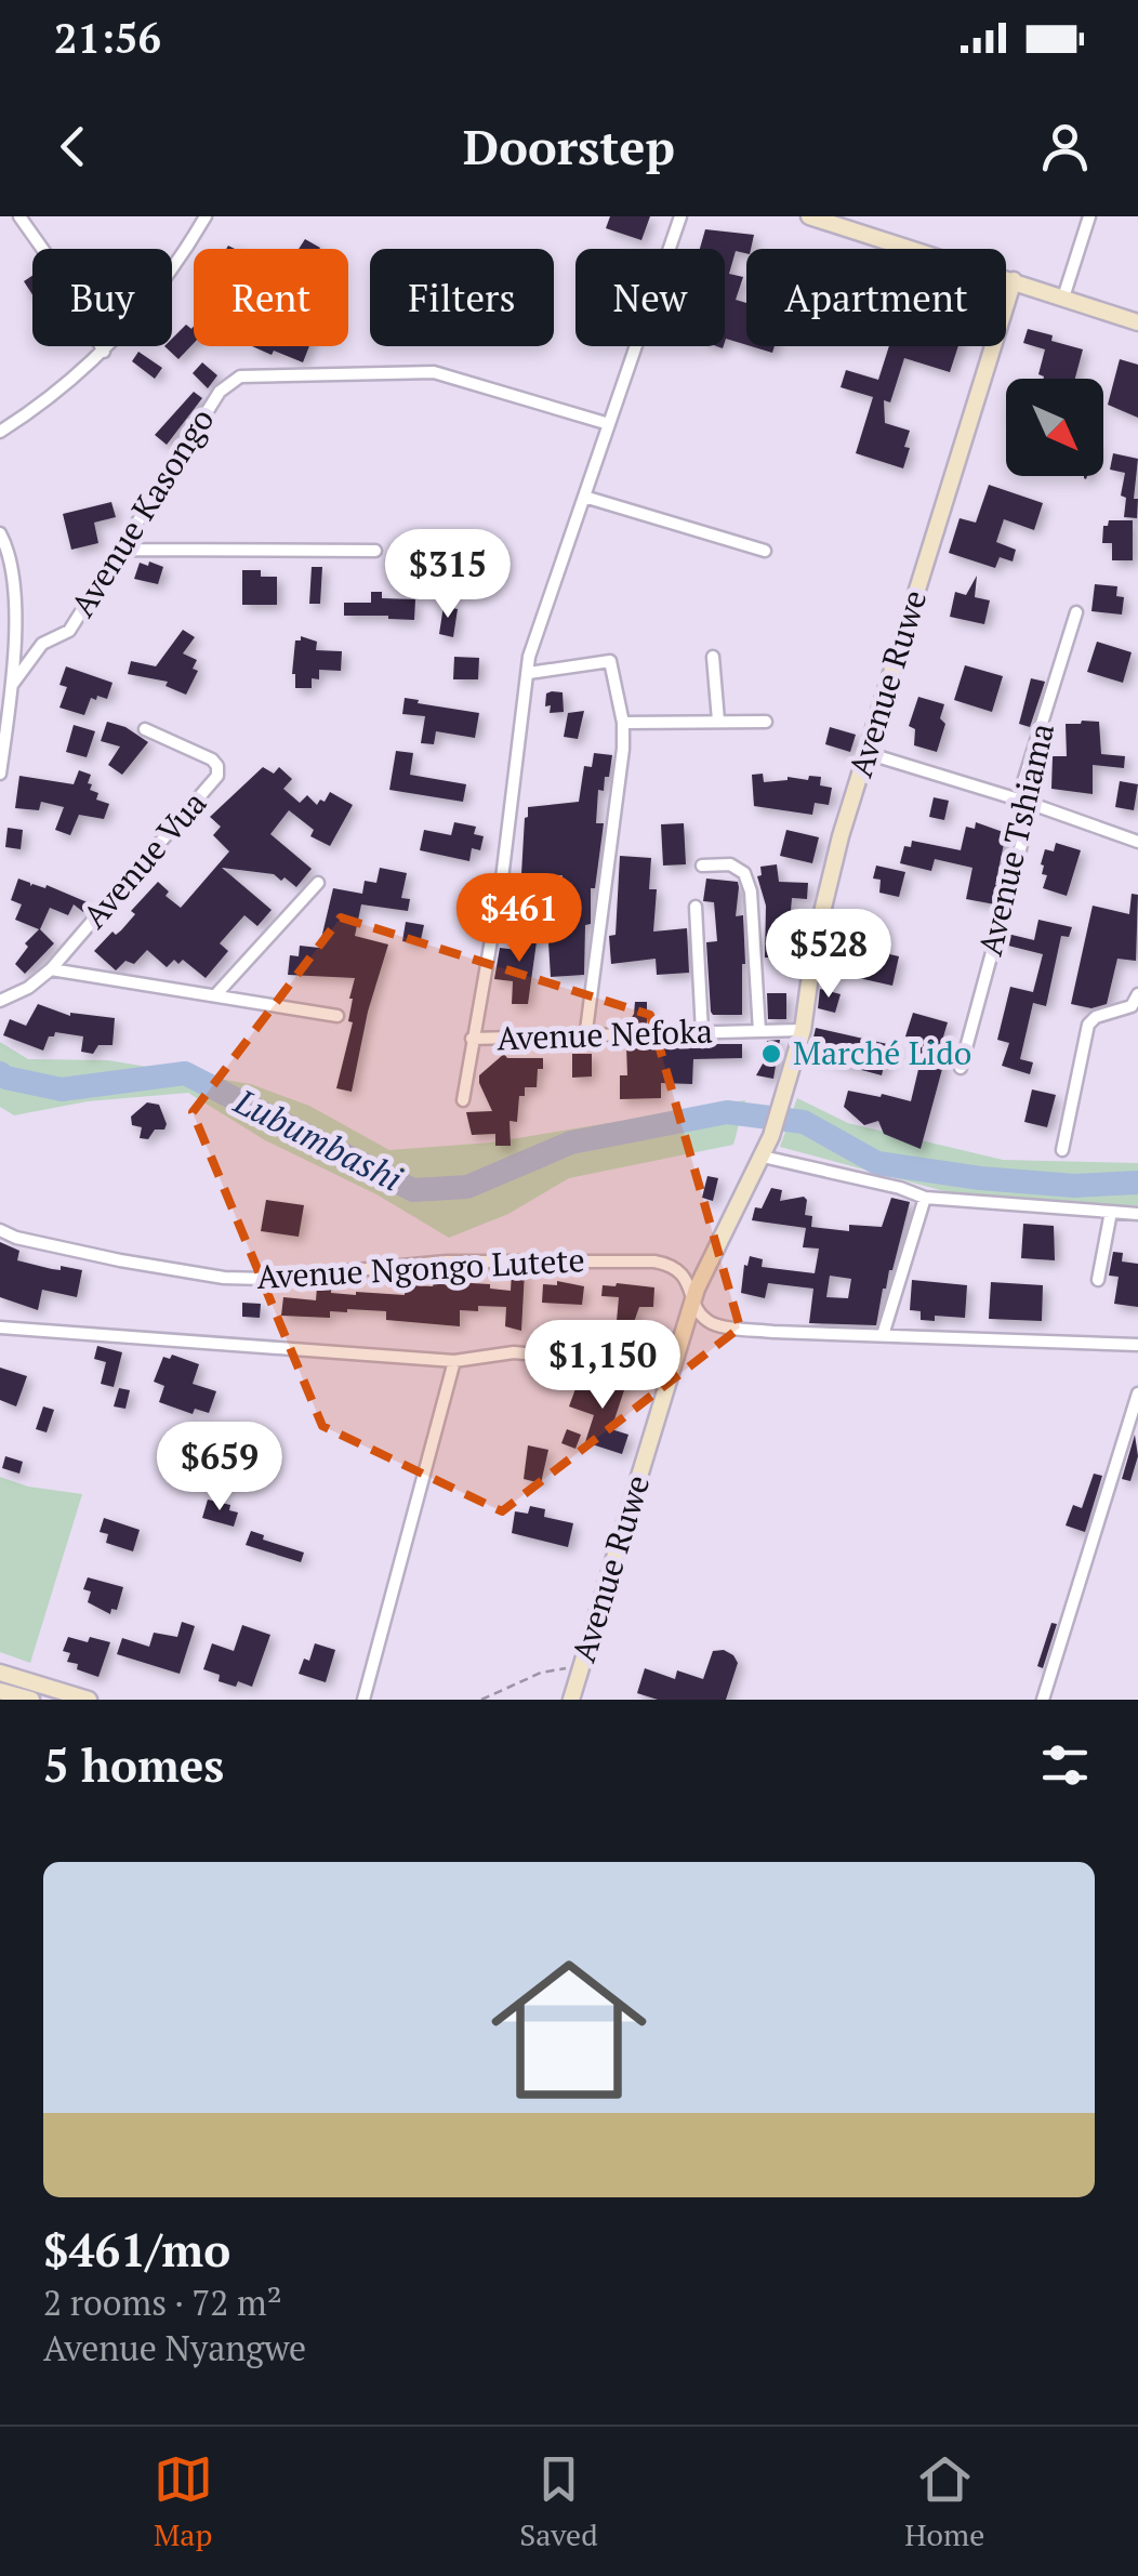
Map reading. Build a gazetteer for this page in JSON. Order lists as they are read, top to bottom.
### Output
{
  "streets": {
    "street": [
      "Avenue Kasongo",
      "Avenue Ruwe",
      "Avenue Tshiama",
      "Avenue Vua",
      "Avenue Nefoka",
      "Avenue Ngongo Lutete"
    ]
  },
  "crossings": [
    ["Avenue Ruwe", "Avenue Nefoka"],
    ["Avenue Ruwe", "Avenue Ngongo Lutete"]
  ],
  "water": ["Lubumbashi"],
  "places": ["Marché Lido"],
  "north": "bottom right",
  "page": {
    "status": "21:56",
    "header": "Doorstep",
    "chip": [
      "Buy",
      "Rent",
      "Filters",
      "New",
      "Apartment"
    ],
    "price": [
      "$315",
      "$461",
      "$528",
      "$1,150",
      "$659"
    ],
    "heading": "5 homes",
    "list": [
      {
        "name": "$461/mo",
        "note": "2 rooms · 72 m² · Avenue Nyangwe"
      }
    ],
    "tabs": ["Map", "Saved", "Home"]
  }
}
